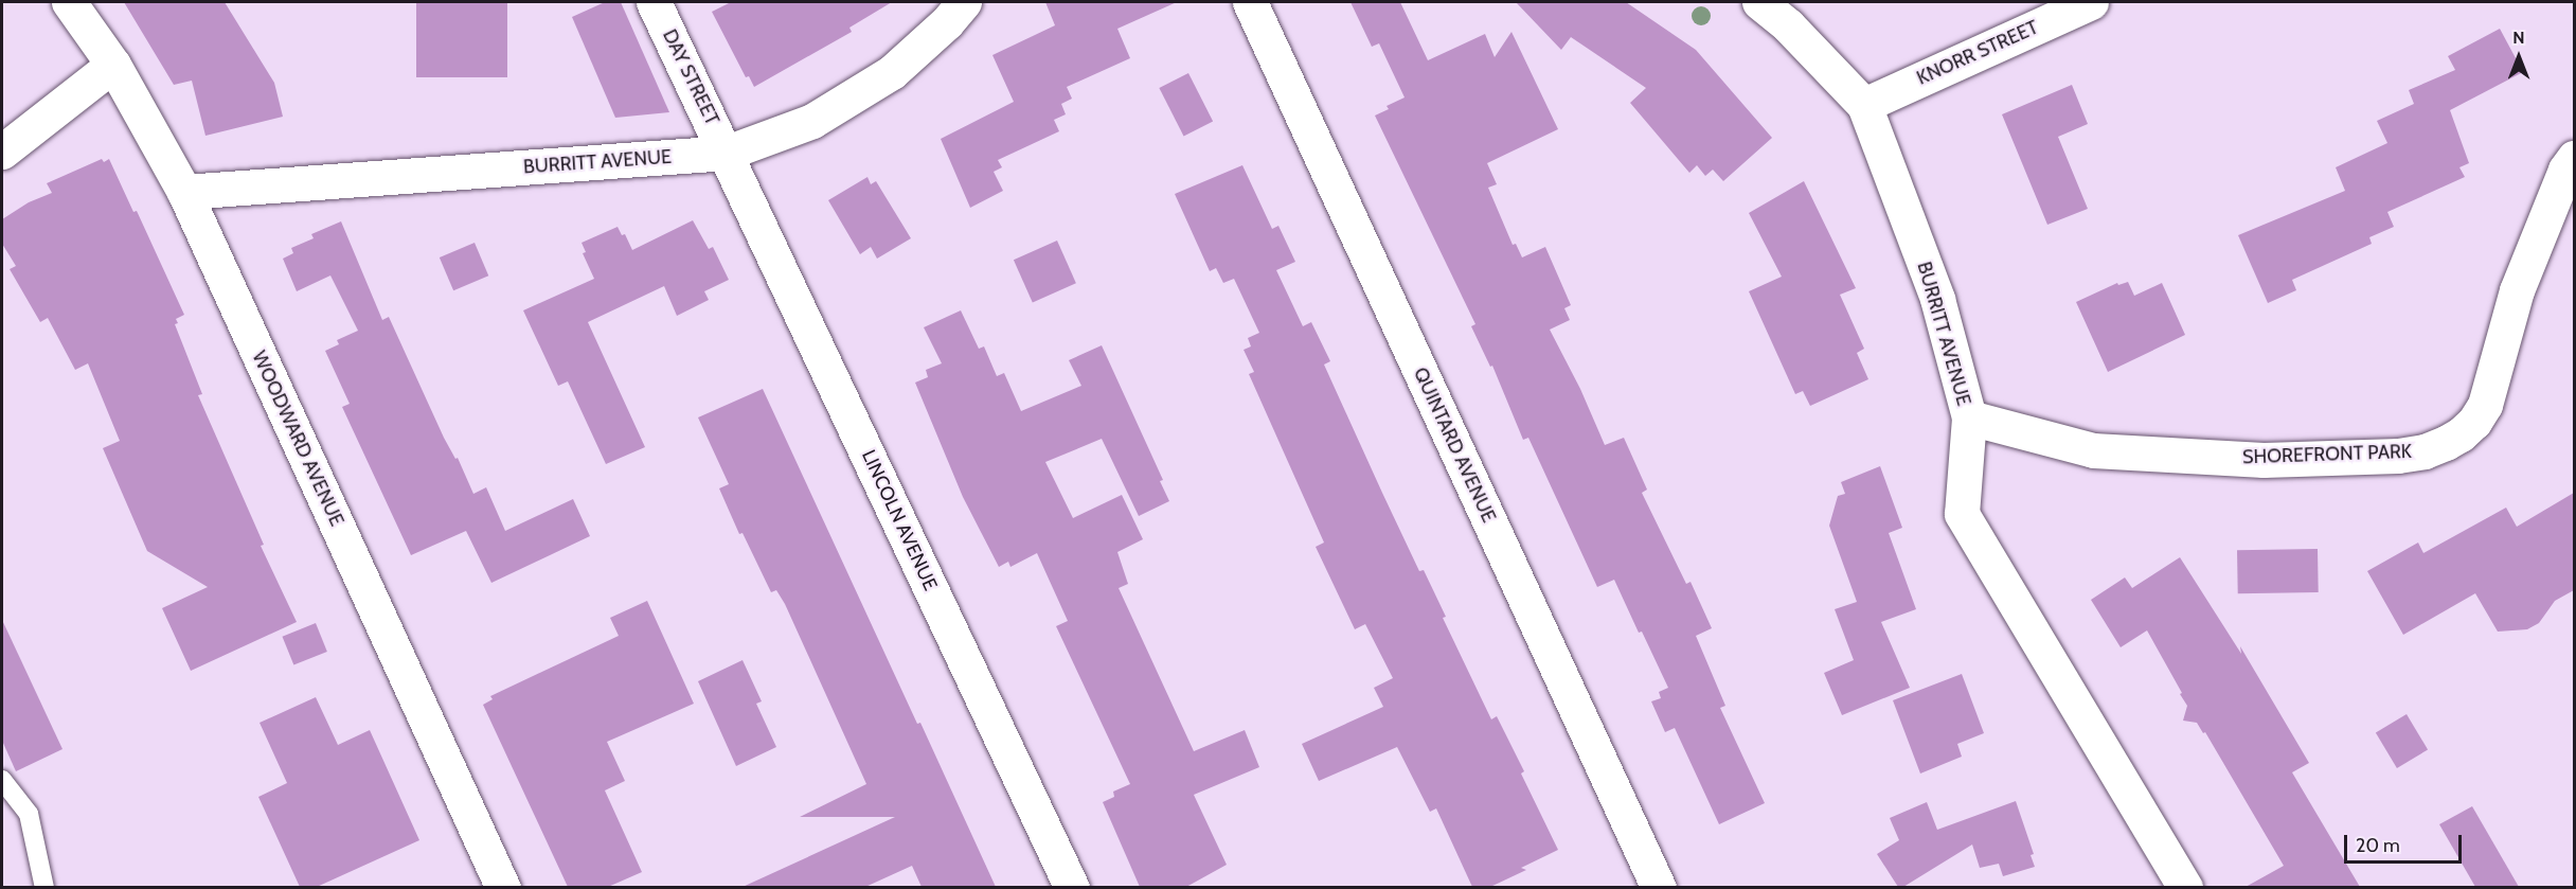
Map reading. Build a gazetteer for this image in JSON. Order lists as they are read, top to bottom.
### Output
{
  "streets": {
    "street": [
      "KNORR STREET",
      "DAY STREET",
      "BURRITT AVENUE",
      "WOODWARD AVENUE",
      "QUINTARD AVENUE",
      "SHOREFRONT PARK",
      "LINCOLN AVENUE"
    ]
  },
  "crossings": [
    ["KNORR STREET", "BURRITT AVENUE"],
    ["DAY STREET", "BURRITT AVENUE"],
    ["DAY STREET", "LINCOLN AVENUE"],
    ["BURRITT AVENUE", "WOODWARD AVENUE"],
    ["BURRITT AVENUE", "SHOREFRONT PARK"],
    ["BURRITT AVENUE", "LINCOLN AVENUE"]
  ],
  "scale_bar": "20 m",
  "north": "top"
}
